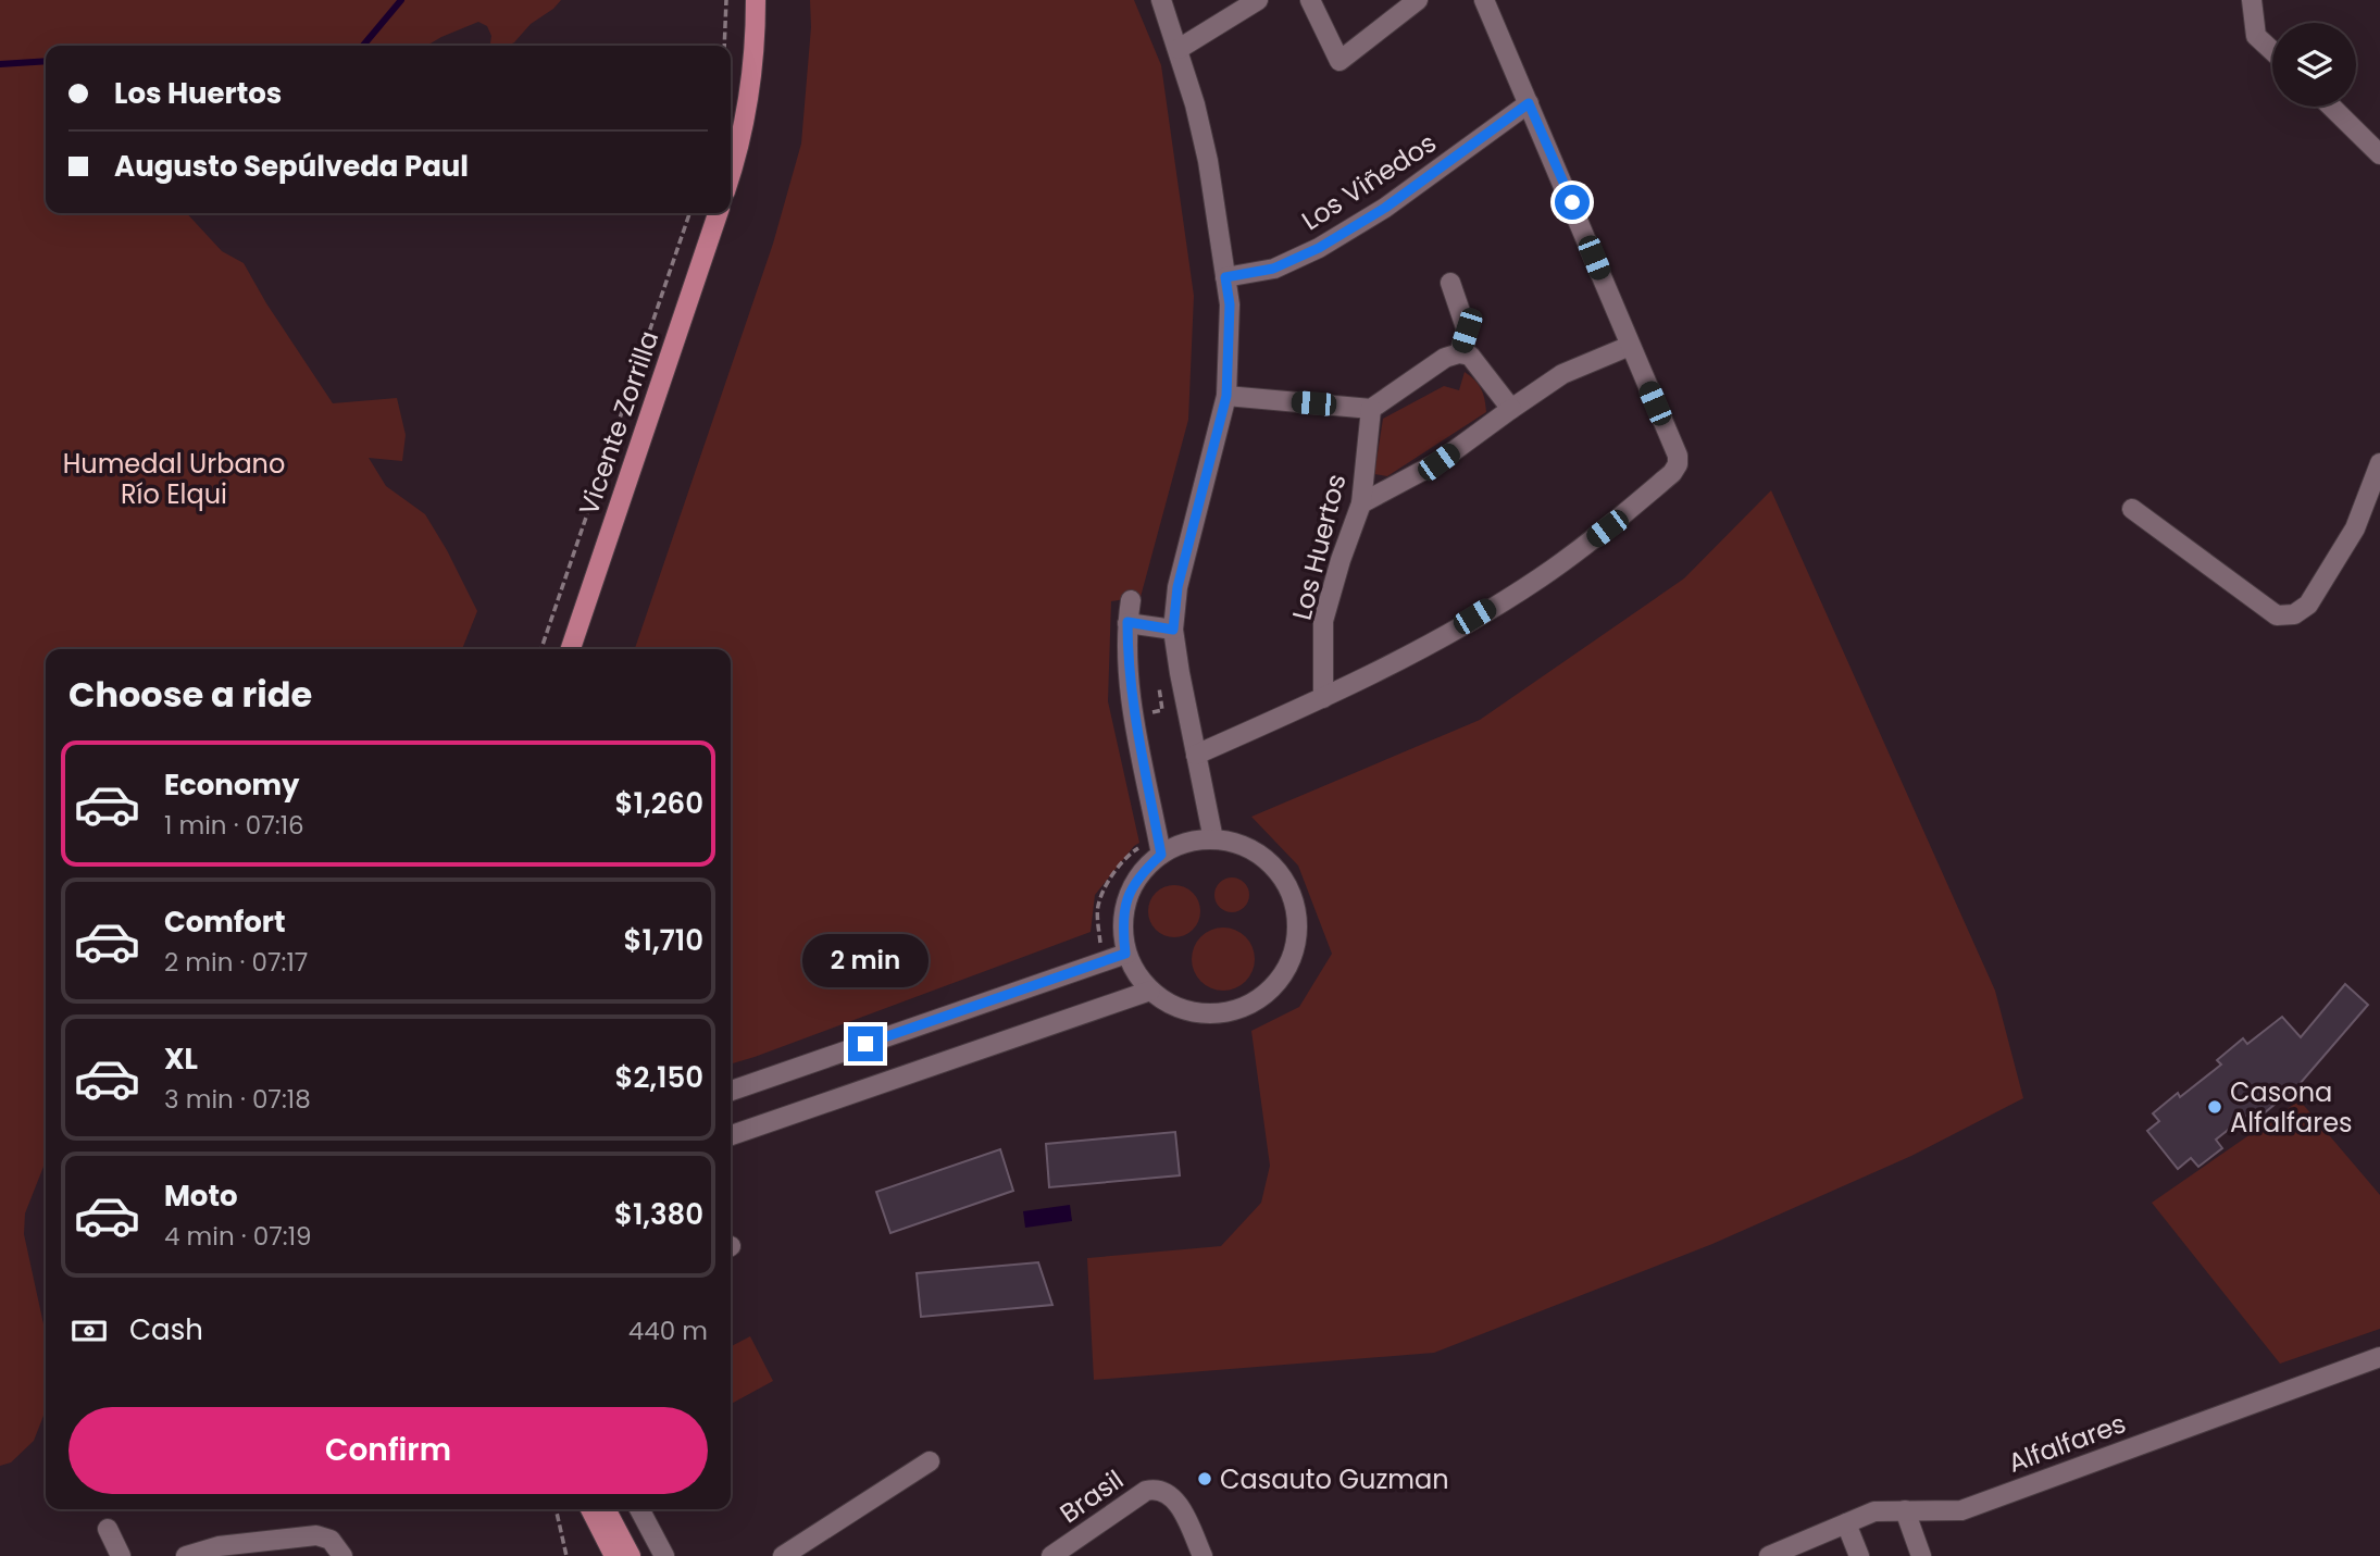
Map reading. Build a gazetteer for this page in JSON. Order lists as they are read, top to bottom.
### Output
{
  "streets": {
    "main road": ["Vicente Zorrilla"],
    "street": [
      "Los Viñedos",
      "Los Huertos",
      "Alfalfares",
      "Brasil"
    ]
  },
  "parks": ["Humedal Urbano Río Elqui"],
  "places": ["Casona Alfalfares", "Casauto Guzman"],
  "page": {
    "banner": ["Los Huertos", "Augusto Sepúlveda Paul"],
    "heading": "Choose a ride",
    "list": [
      {
        "name": "Economy",
        "note": "1 min · 07:16",
        "value": "$1,260"
      },
      {
        "name": "Comfort",
        "note": "2 min · 07:17",
        "value": "$1,710"
      },
      {
        "name": "XL",
        "note": "3 min · 07:18",
        "value": "$2,150"
      },
      {
        "name": "Moto",
        "note": "4 min · 07:19",
        "value": "$1,380"
      }
    ],
    "bubble": "2 min",
    "pay": ["Cash", "440 m"],
    "buttons": "Confirm"
  }
}
